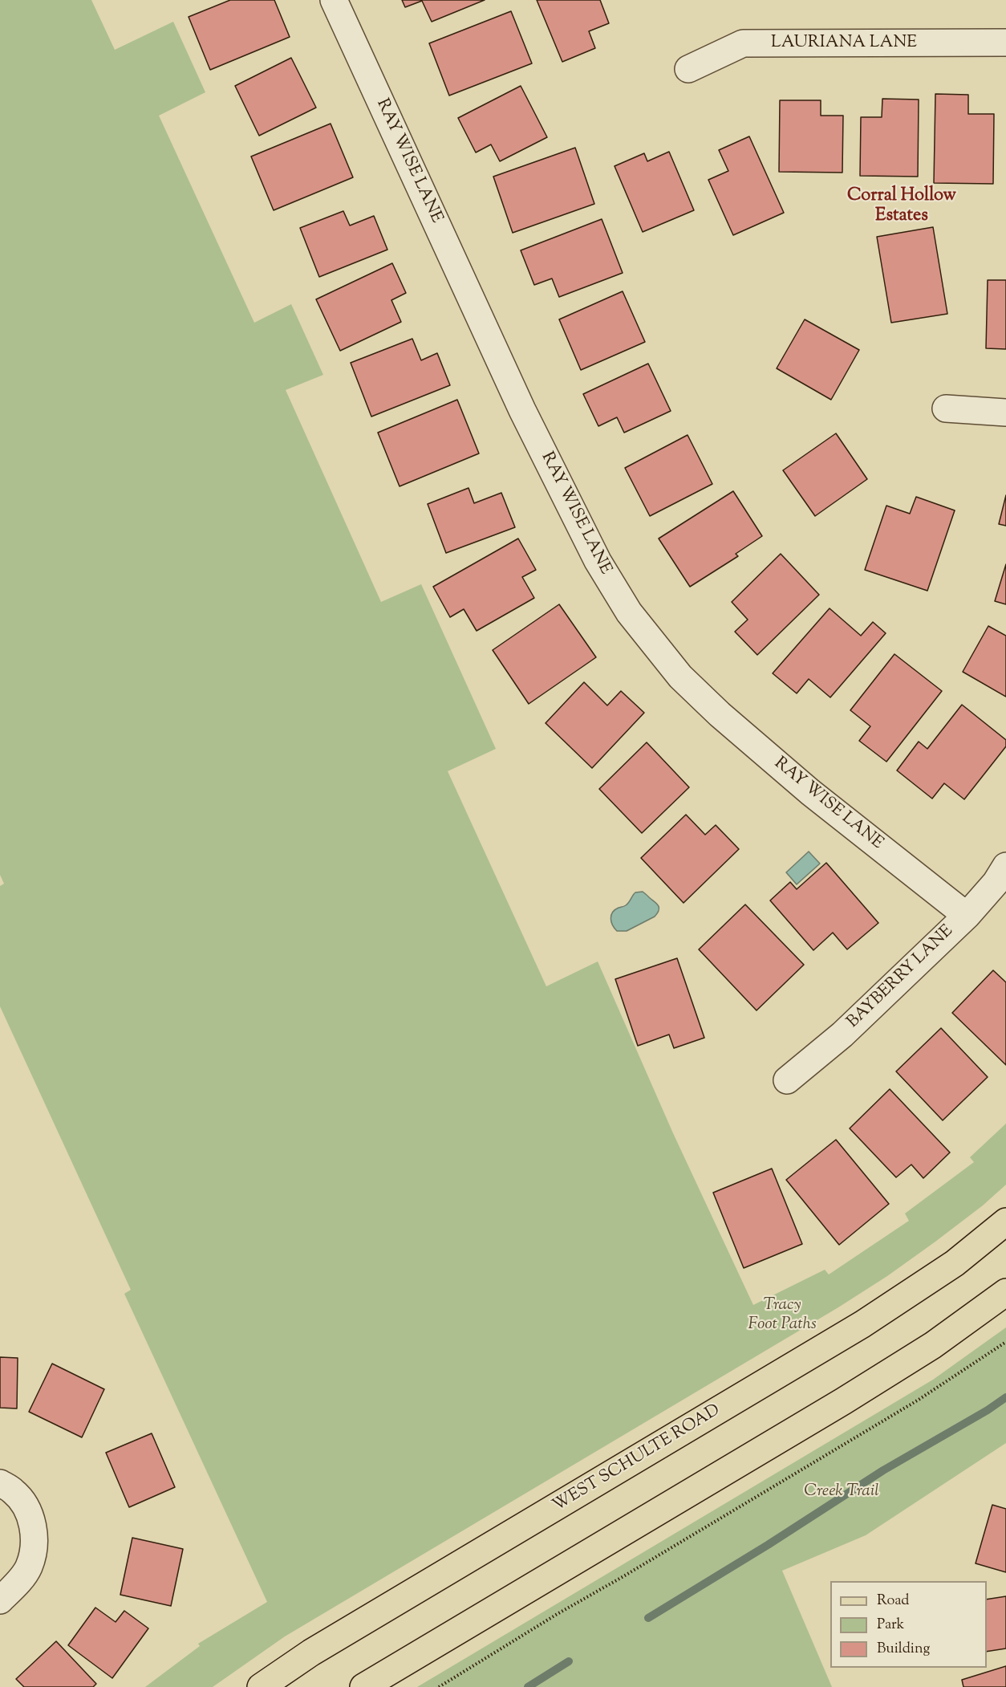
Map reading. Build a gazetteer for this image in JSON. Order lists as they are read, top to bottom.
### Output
{
  "streets": {
    "main road": ["WEST SCHULTE ROAD"],
    "street": ["LAURIANA LANE", "RAY WISE LANE", "BAYBERRY LANE"]
  },
  "crossings": [
    ["RAY WISE LANE", "BAYBERRY LANE"]
  ],
  "districts": ["Corral Hollow Estates"],
  "parks": ["Tracy Foot Paths", "Creek Trail"],
  "legend": ["Road", "Park", "Building"]
}
